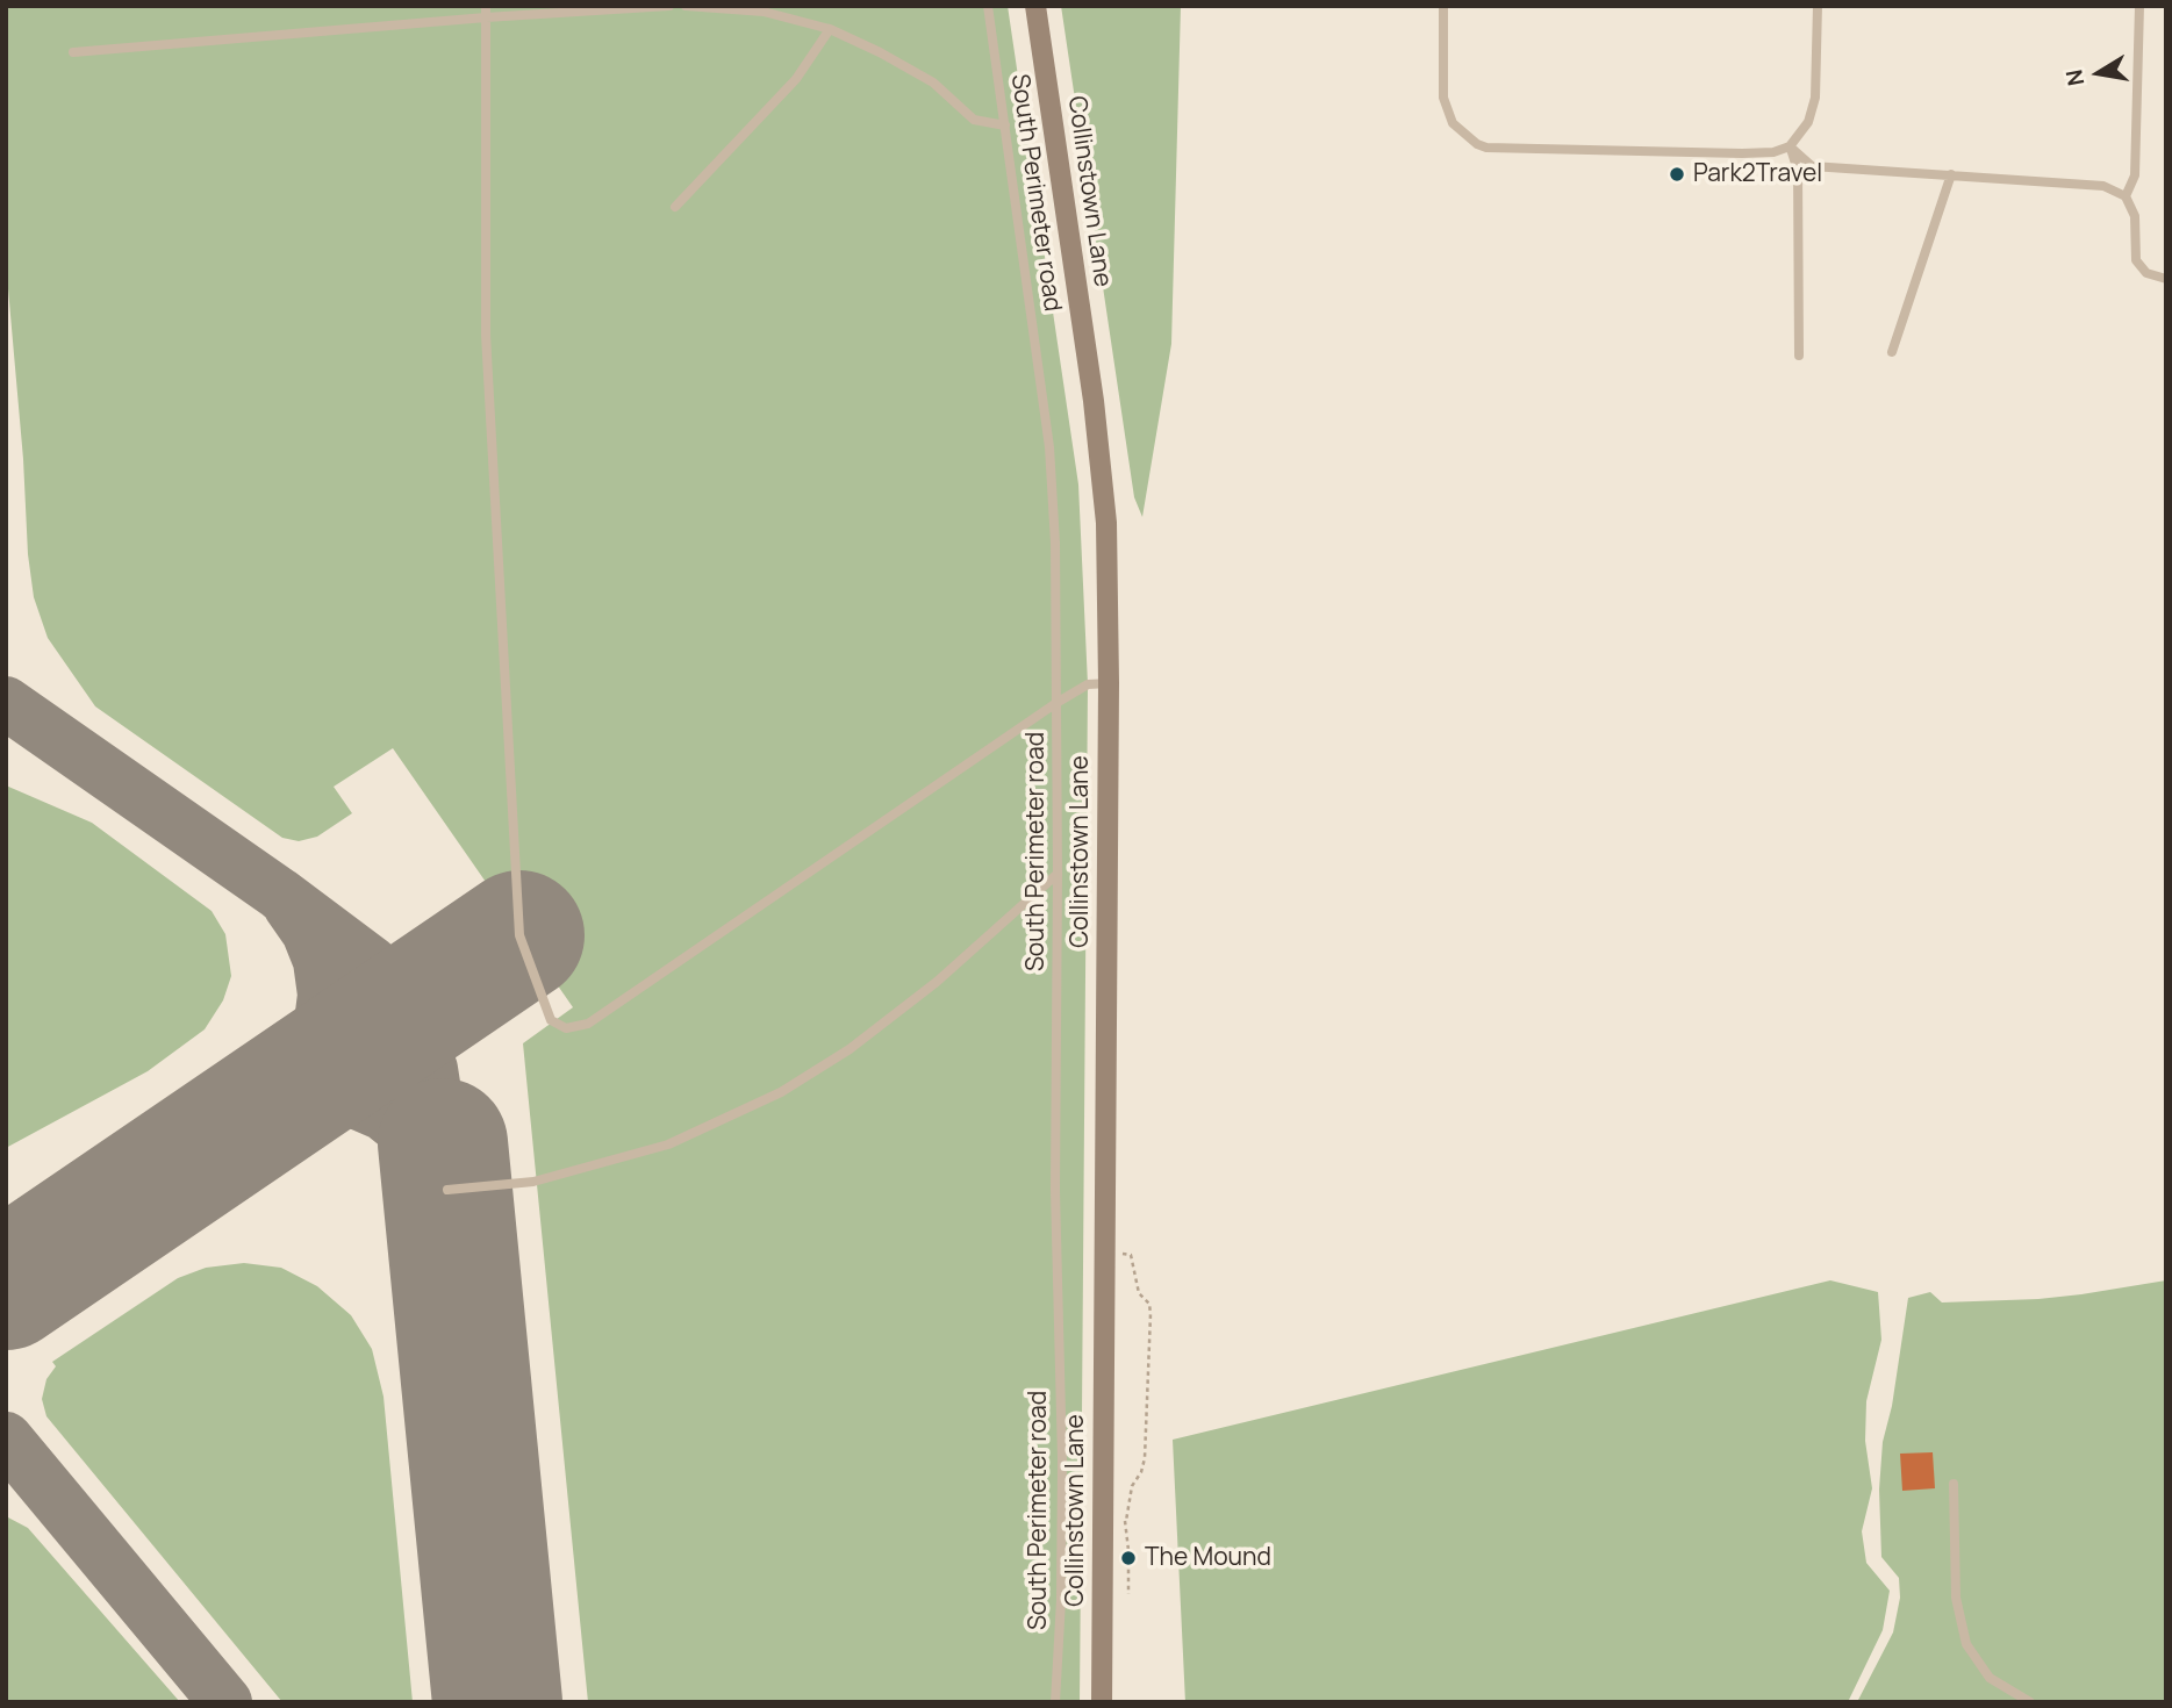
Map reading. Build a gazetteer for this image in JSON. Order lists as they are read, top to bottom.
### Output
{
  "streets": {
    "street": ["Collinstown Lane"],
    "lane": ["South Perimeter road"]
  },
  "places": ["Park2Travel", "The Mound"],
  "north": "left"
}
